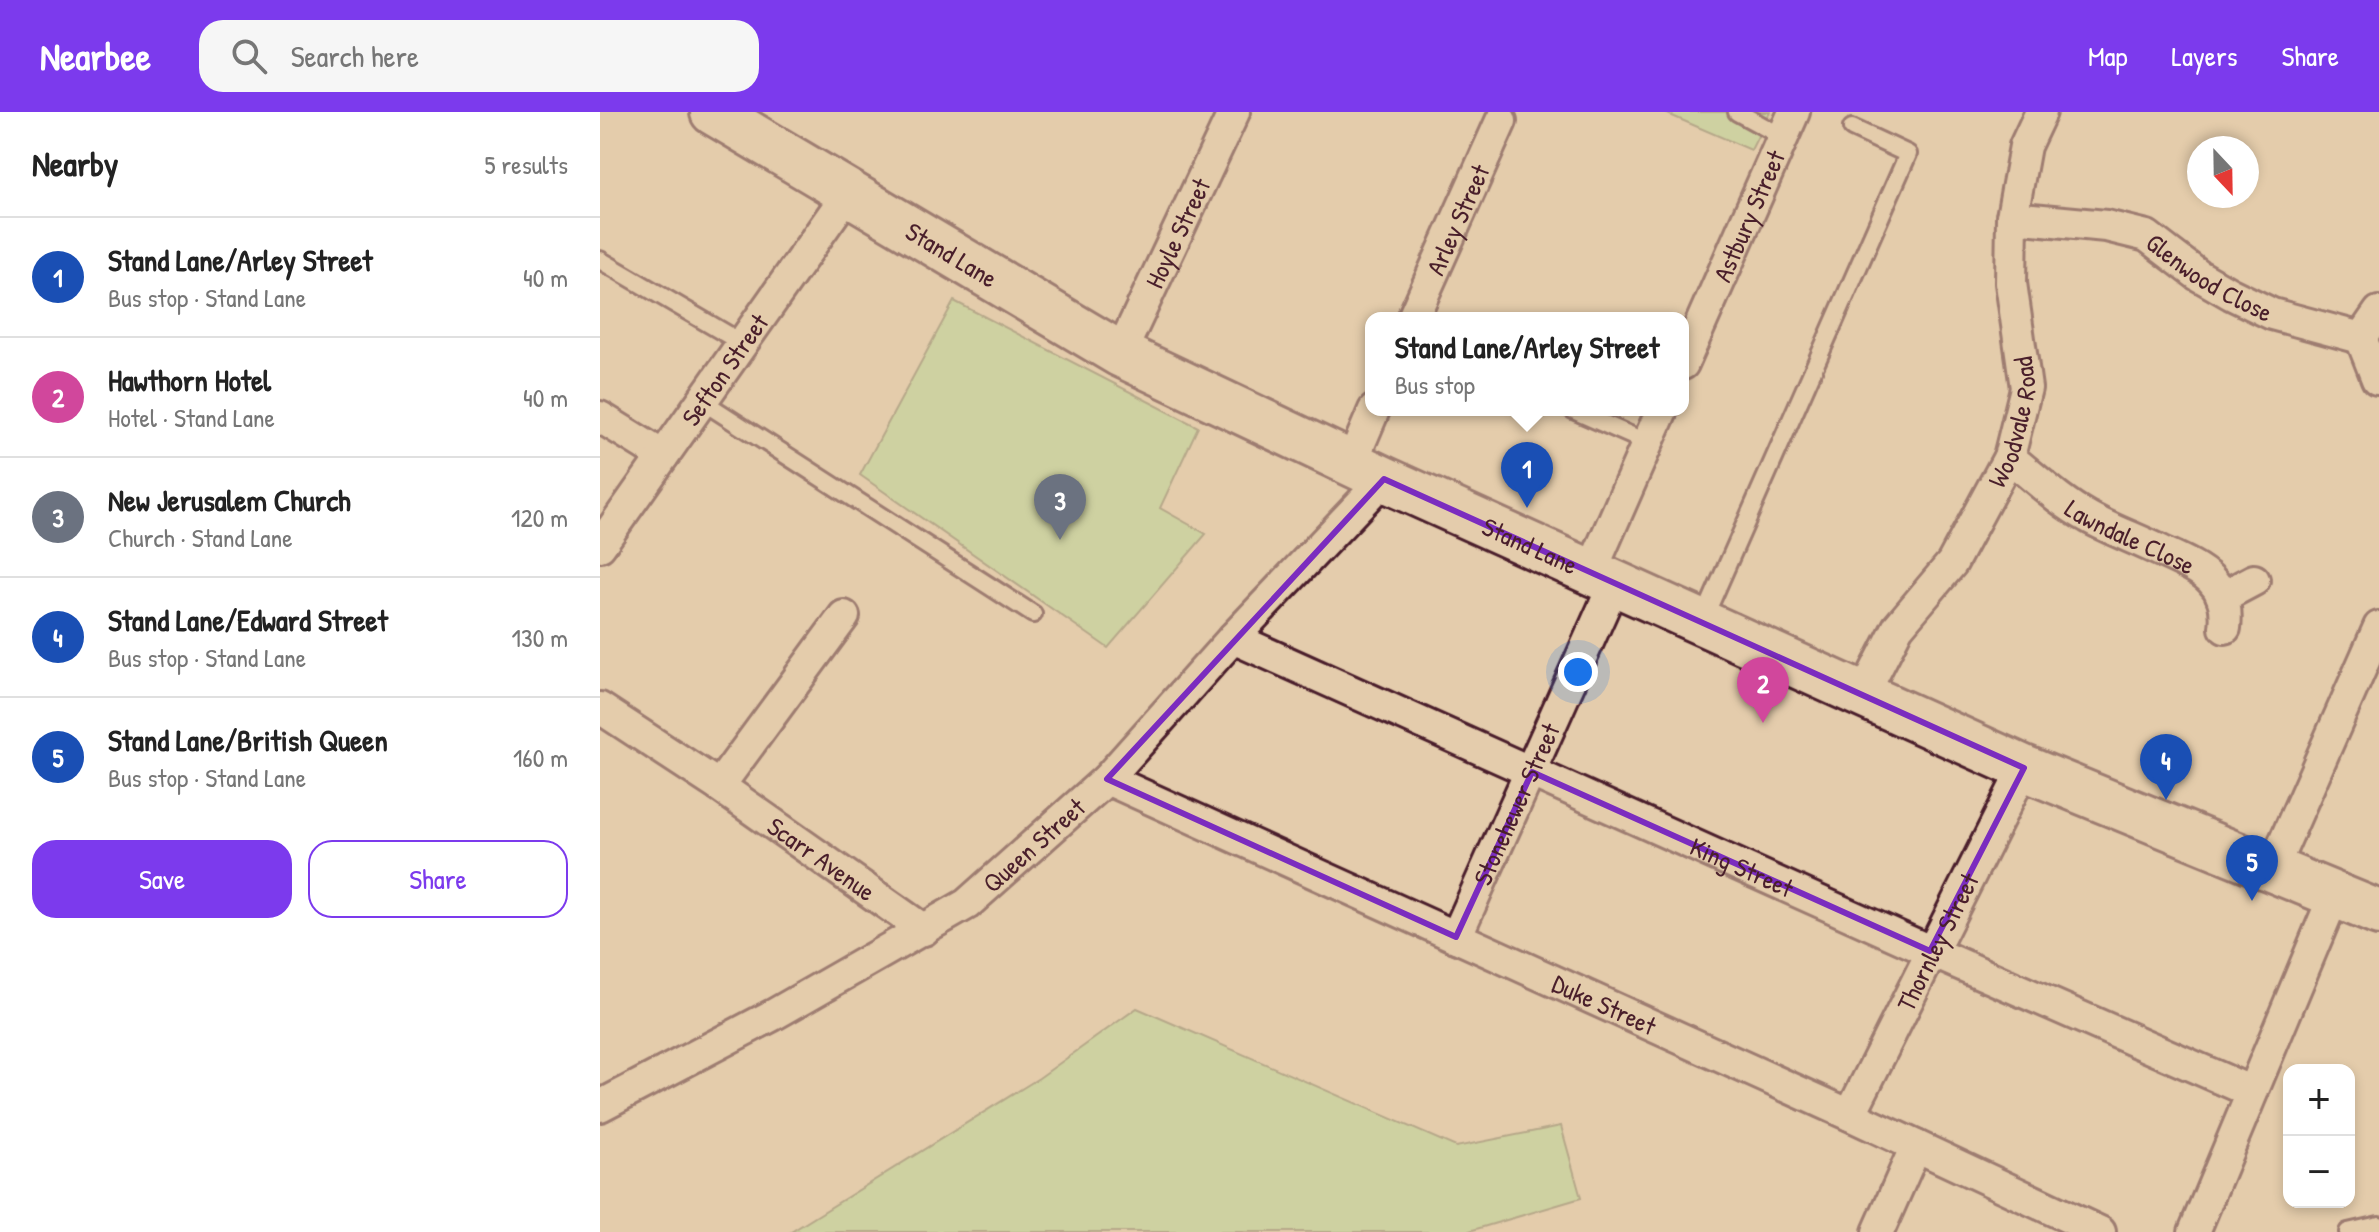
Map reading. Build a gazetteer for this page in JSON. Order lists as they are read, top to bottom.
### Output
{
  "streets": {
    "street": [
      "Astbury Street",
      "Arley Street",
      "Hoyle Street",
      "Stand Lane",
      "Glenwood Close",
      "Sefton Street",
      "Woodvale Road",
      "Lawndale Close",
      "Stonehewer Street",
      "Queen Street",
      "Scarr Avenue",
      "King Street",
      "Thornley Street",
      "Duke Street"
    ]
  },
  "crossings": [
    ["Hoyle Street", "Stand Lane"],
    ["Stand Lane", "Sefton Street"],
    ["Stand Lane", "Woodvale Road"],
    ["Stand Lane", "Stonehewer Street"],
    ["Stand Lane", "Queen Street"],
    ["Stand Lane", "Thornley Street"],
    ["Glenwood Close", "Woodvale Road"],
    ["Woodvale Road", "Lawndale Close"],
    ["Stonehewer Street", "King Street"],
    ["Stonehewer Street", "Duke Street"],
    ["Queen Street", "Scarr Avenue"],
    ["Queen Street", "King Street"],
    ["Queen Street", "Duke Street"],
    ["King Street", "Thornley Street"],
    ["Thornley Street", "Duke Street"]
  ],
  "north": "bottom",
  "page": {
    "header": "Nearbee",
    "search": "Search here",
    "nav": ["Map", "Layers", "Share"],
    "heading": ["Nearby", "5 results"],
    "list": [
      {
        "mark": "1",
        "name": "Stand Lane/Arley Street",
        "note": "Bus stop · Stand Lane",
        "value": "40 m"
      },
      {
        "mark": "2",
        "name": "Hawthorn Hotel",
        "note": "Hotel · Stand Lane",
        "value": "40 m"
      },
      {
        "mark": "3",
        "name": "New Jerusalem Church",
        "note": "Church · Stand Lane",
        "value": "120 m"
      },
      {
        "mark": "4",
        "name": "Stand Lane/Edward Street",
        "note": "Bus stop · Stand Lane",
        "value": "130 m"
      },
      {
        "mark": "5",
        "name": "Stand Lane/British Queen",
        "note": "Bus stop · Stand Lane",
        "value": "160 m"
      }
    ],
    "popup": ["Stand Lane/Arley Street", "Bus stop"],
    "pins": [
      "1",
      "3",
      "2",
      "4",
      "5"
    ],
    "buttons": ["Save", "Share"],
    "map_buttons": ["+", "−"]
  }
}
